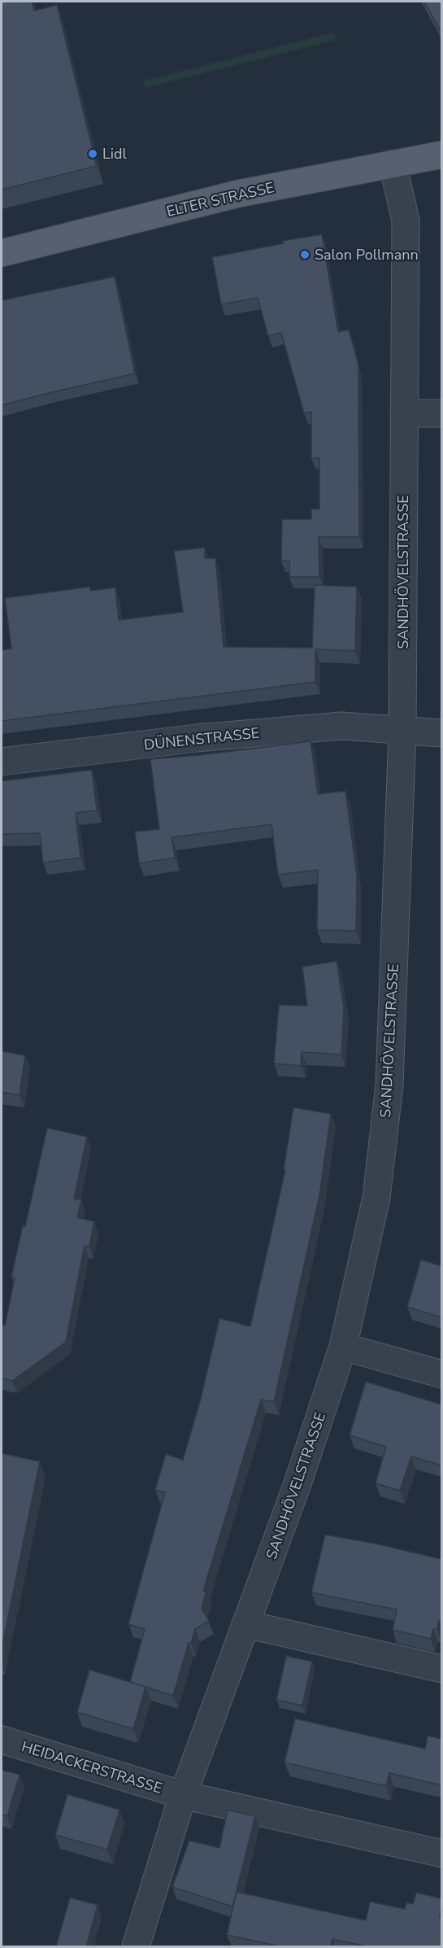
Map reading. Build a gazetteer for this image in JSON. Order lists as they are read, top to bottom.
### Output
{
  "streets": {
    "main road": ["ELTER STRASSE"],
    "street": ["SANDHÖVELSTRASSE", "DÜNENSTRASSE", "HEIDACKERSTRASSE"]
  },
  "crossings": [
    ["ELTER STRASSE", "SANDHÖVELSTRASSE"],
    ["SANDHÖVELSTRASSE", "DÜNENSTRASSE"],
    ["SANDHÖVELSTRASSE", "HEIDACKERSTRASSE"]
  ],
  "places": ["Lidl", "Salon Pollmann"]
}
